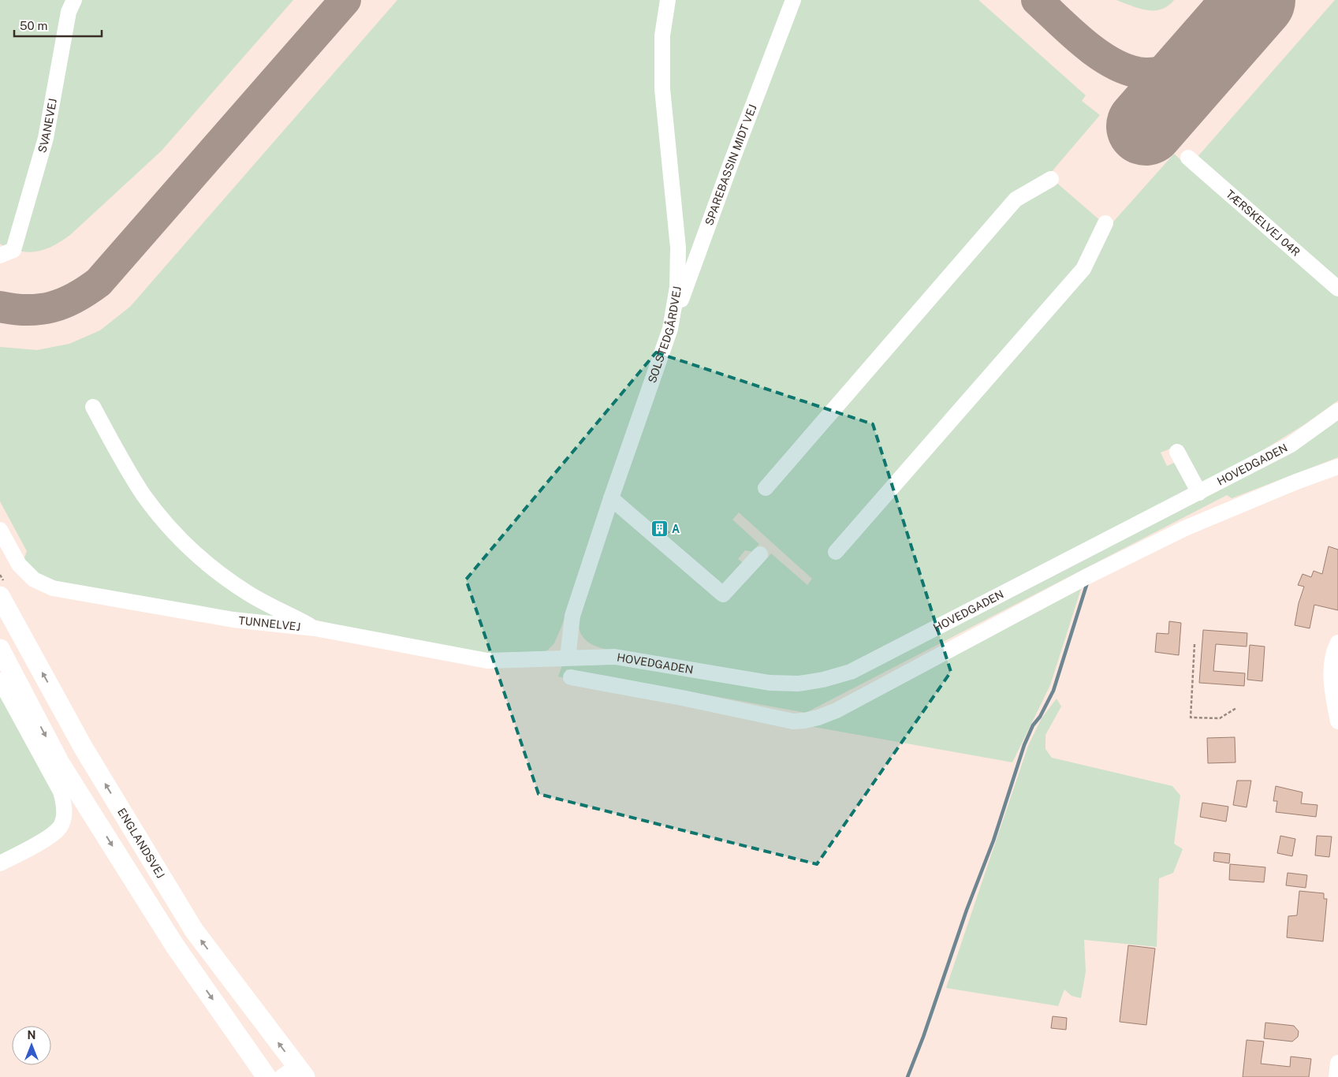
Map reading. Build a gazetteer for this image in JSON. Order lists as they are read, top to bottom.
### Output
{
  "streets": {
    "main road": ["ENGLANDSVEJ"],
    "street": [
      "SVANEVEJ",
      "SPAREBASSIN MIDT VEJ",
      "TÆRSKELVEJ 04R",
      "SOLSTEDGÅRDVEJ",
      "HOVEDGADEN",
      "TUNNELVEJ"
    ]
  },
  "crossings": [
    ["SPAREBASSIN MIDT VEJ", "SOLSTEDGÅRDVEJ"],
    ["SOLSTEDGÅRDVEJ", "HOVEDGADEN"],
    ["SOLSTEDGÅRDVEJ", "TUNNELVEJ"],
    ["HOVEDGADEN", "TUNNELVEJ"]
  ],
  "places": {
    "building": ["A"]
  },
  "scale_bar": "50 m",
  "north": "top"
}
